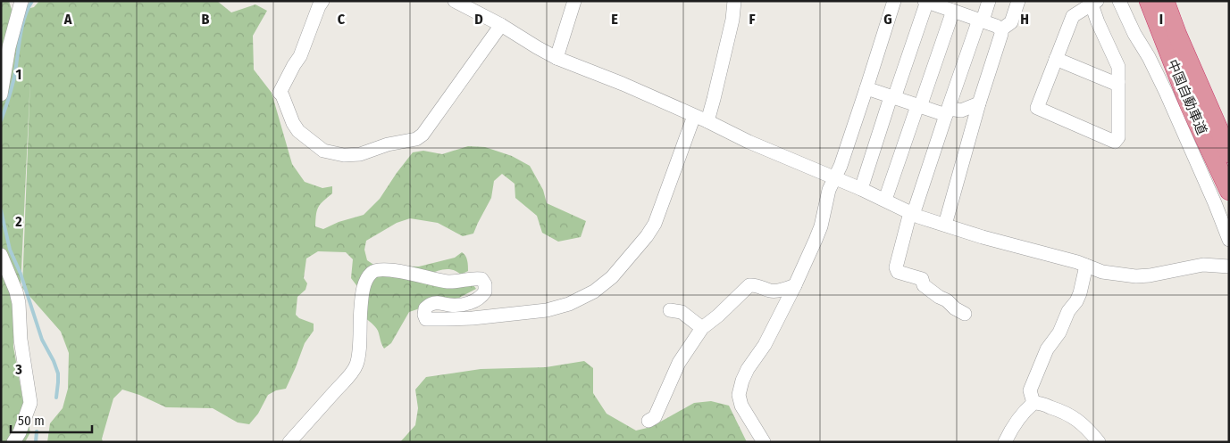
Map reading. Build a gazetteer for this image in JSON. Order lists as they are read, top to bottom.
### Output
{
  "streets": {
    "highway": ["中国自動車道"]
  },
  "scale_bar": "50 m",
  "grid": {
    "columns": [
      "A",
      "B",
      "C",
      "D",
      "E",
      "F",
      "G",
      "H",
      "I"
    ],
    "rows": ["1", "2", "3"]
  }
}
